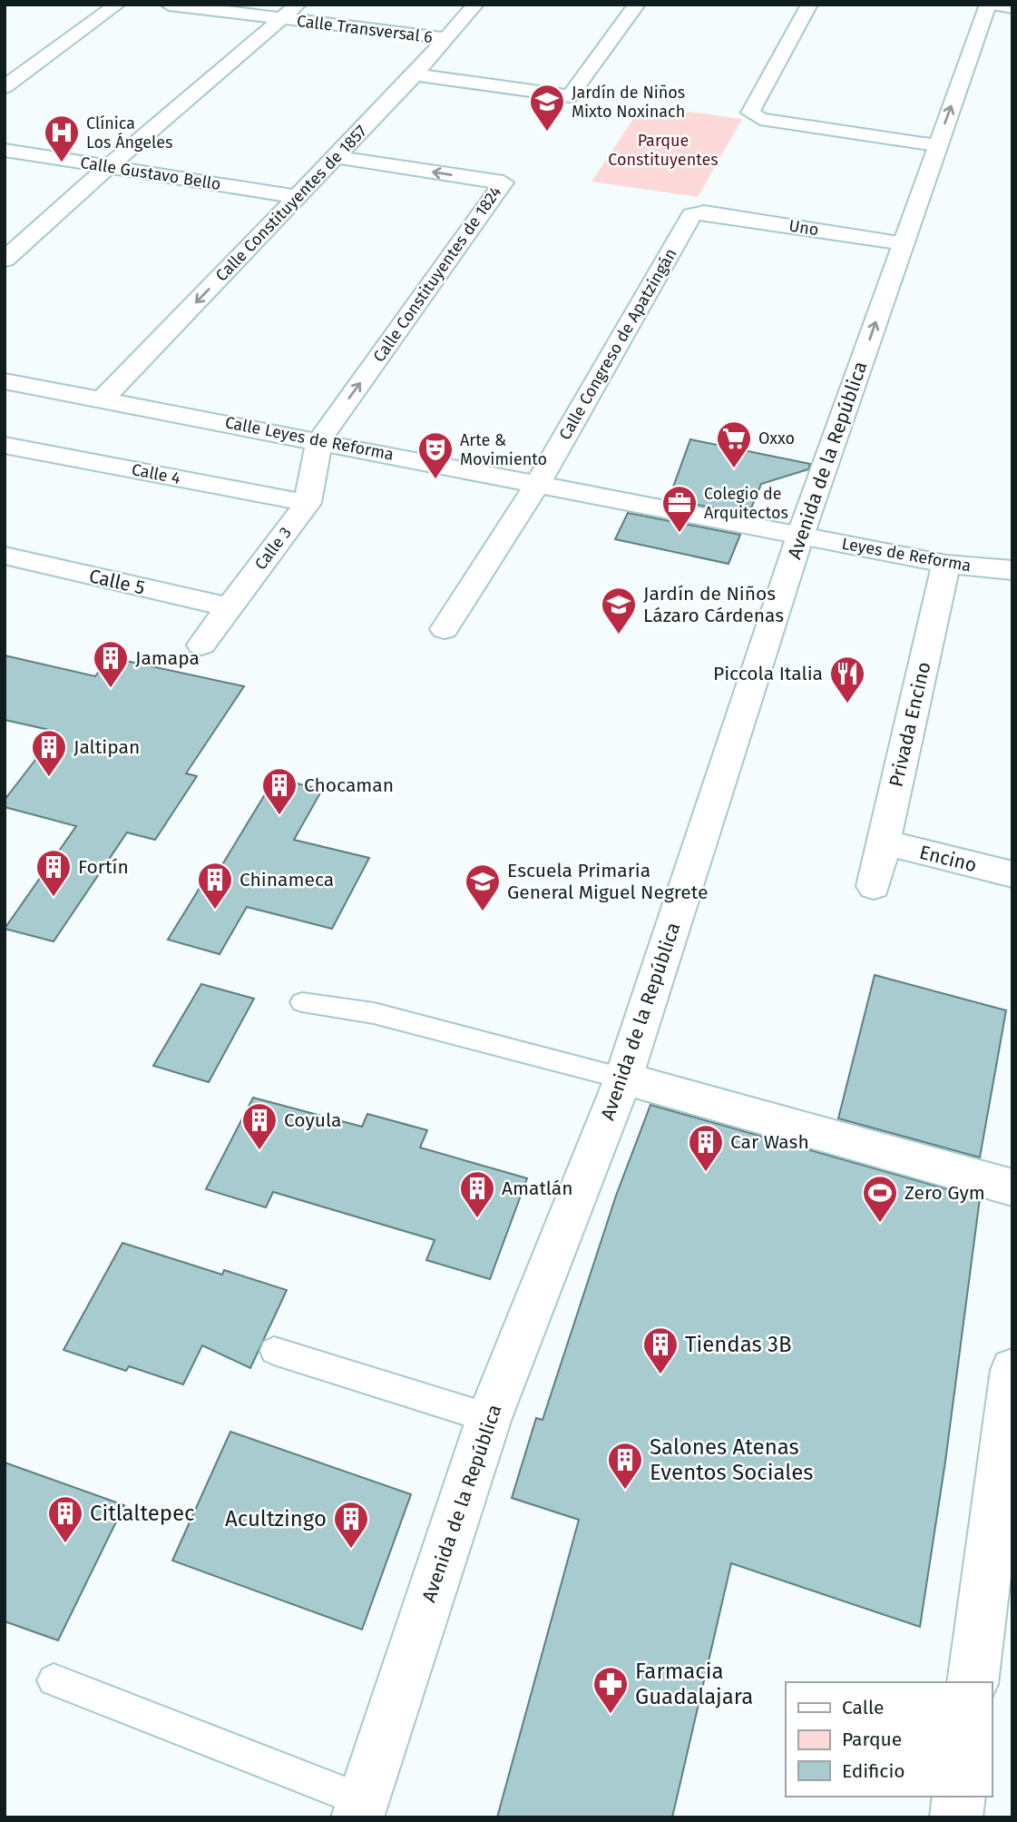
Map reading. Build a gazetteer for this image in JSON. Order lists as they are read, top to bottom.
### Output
{
  "streets": {
    "street": [
      "Calle Transversal 6",
      "Calle Gustavo Bello",
      "Calle Constituyentes de 1857",
      "Uno",
      "Calle Constituyentes de 1824",
      "Calle Congreso de Apatzingán",
      "Calle Leyes de Reforma",
      "Avenida de la República",
      "Calle 4",
      "Calle 3",
      "Leyes de Reforma",
      "Calle 5",
      "Privada Encino",
      "Encino"
    ]
  },
  "crossings": [
    ["Calle Transversal 6", "Calle Constituyentes de 1857"],
    ["Calle Gustavo Bello", "Calle Constituyentes de 1857"],
    ["Calle Constituyentes de 1857", "Calle Constituyentes de 1824"],
    ["Calle Constituyentes de 1857", "Calle Leyes de Reforma"],
    ["Uno", "Calle Congreso de Apatzingán"],
    ["Uno", "Avenida de la República"],
    ["Calle Constituyentes de 1824", "Calle Leyes de Reforma"],
    ["Calle Constituyentes de 1824", "Calle 3"],
    ["Calle Congreso de Apatzingán", "Calle Leyes de Reforma"],
    ["Calle Leyes de Reforma", "Avenida de la República"],
    ["Calle Leyes de Reforma", "Calle 3"],
    ["Calle Leyes de Reforma", "Leyes de Reforma"],
    ["Avenida de la República", "Leyes de Reforma"],
    ["Calle 4", "Calle 3"],
    ["Calle 3", "Calle 5"],
    ["Leyes de Reforma", "Privada Encino"],
    ["Privada Encino", "Encino"]
  ],
  "parks": ["Parque Constituyentes"],
  "places": {
    "school or university": ["Jardín de Niños Mixto Noxinach", "Jardín de Niños Lázaro Cárdenas", "Escuela Primaria General Miguel Negrete"],
    "hospital": ["Clínica Los Ángeles"],
    "supermarket": ["Oxxo"],
    "theatre": ["Arte & Movimiento"],
    "office": ["Colegio de Arquitectos"],
    "building": [
      "Jamapa",
      "Jaltipan",
      "Chocaman",
      "Fortín",
      "Chinameca",
      "Coyula",
      "Car Wash",
      "Amatlán",
      "Tiendas 3B",
      "Salones Atenas Eventos Sociales",
      "Citlaltepec",
      "Acultzingo"
    ],
    "restaurant": ["Piccola Italia"],
    "sports": ["Zero Gym"],
    "pharmacy": ["Farmacia Guadalajara"]
  },
  "legend": ["Calle", "Parque", "Edificio"]
}
